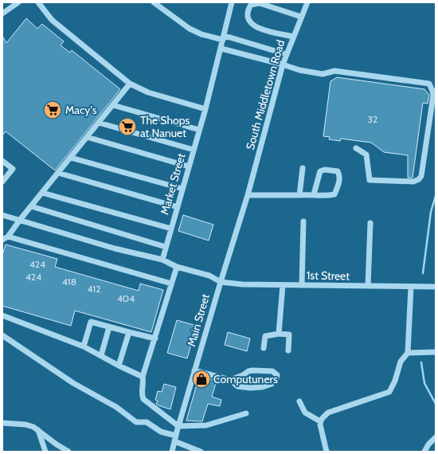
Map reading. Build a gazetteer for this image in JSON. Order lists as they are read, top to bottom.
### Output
{
  "streets": {
    "street": [
      "South Middletown Road",
      "Market Street",
      "1st Street",
      "Main Street"
    ]
  },
  "crossings": [
    ["South Middletown Road", "Main Street"],
    ["1st Street", "Main Street"]
  ],
  "places": {
    "supermarket": ["Macy's", "The Shops at Nanuet"],
    "shop": ["Computuners"]
  },
  "house_numbers": [
    "32",
    "424",
    "424",
    "418",
    "412",
    "404"
  ]
}
